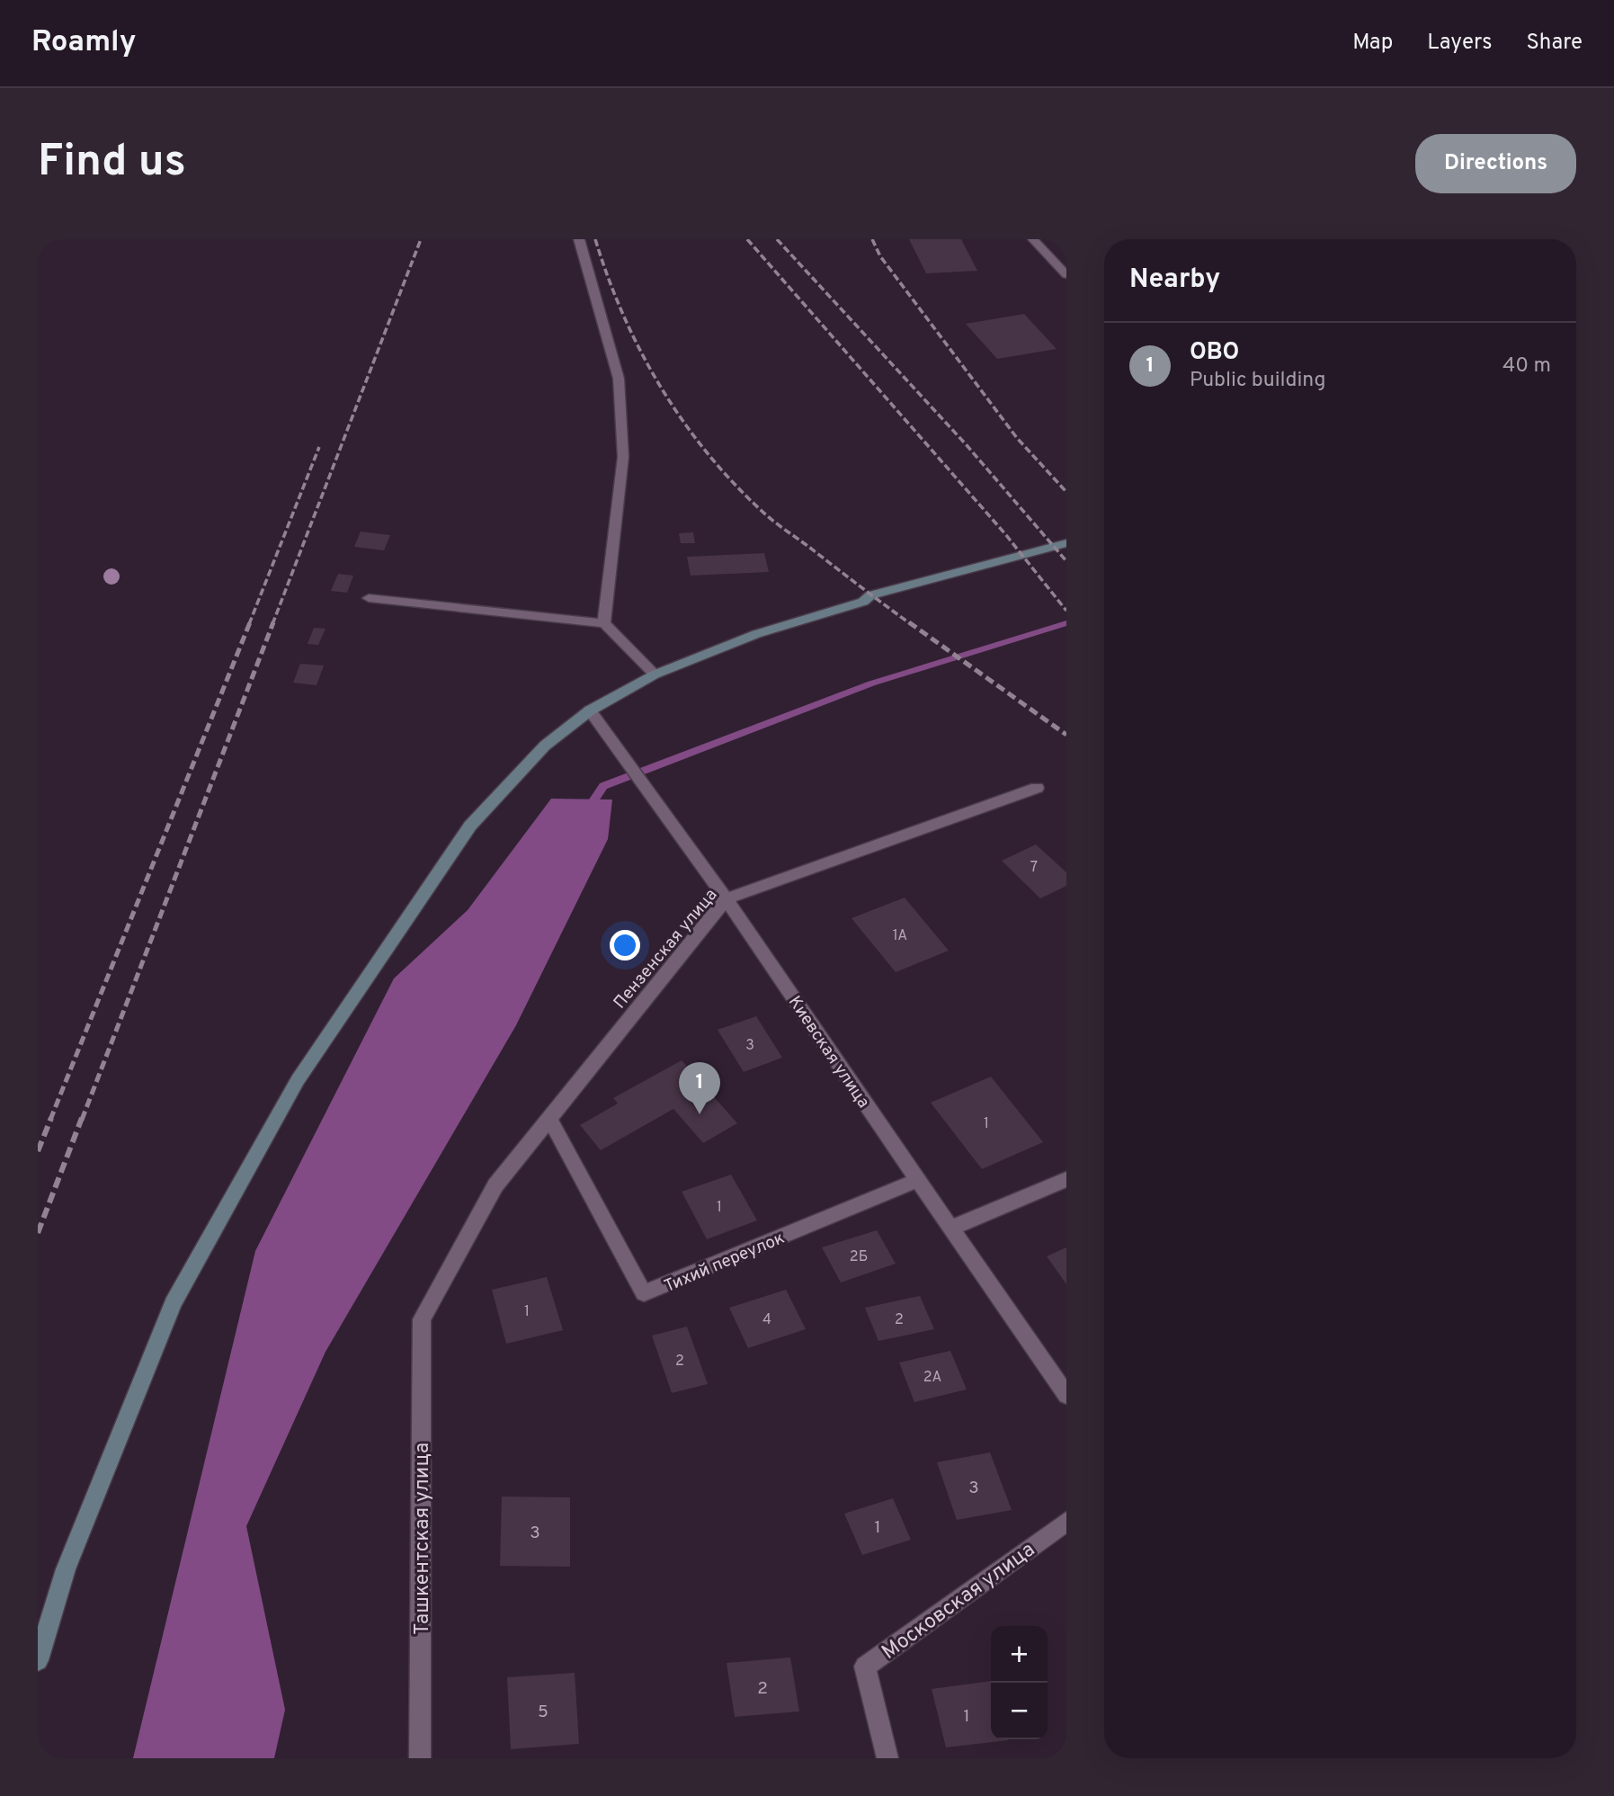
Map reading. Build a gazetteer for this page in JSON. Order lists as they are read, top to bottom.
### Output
{
  "streets": {
    "street": [
      "Пензенская улица",
      "Киевская улица",
      "Тихий переулок",
      "Ташкентская улица",
      "Московская улица"
    ]
  },
  "crossings": [
    ["Пензенская улица", "Киевская улица"],
    ["Пензенская улица", "Тихий переулок"],
    ["Пензенская улица", "Ташкентская улица"],
    ["Киевская улица", "Тихий переулок"]
  ],
  "house_numbers": [
    "7",
    "1А",
    "3",
    "1",
    "1",
    "2Б",
    "1",
    "4",
    "2",
    "2",
    "2А",
    "3",
    "1",
    "3",
    "2",
    "5",
    "1"
  ],
  "page": {
    "header": "Roamly",
    "nav": ["Map", "Layers", "Share"],
    "buttons": "Directions",
    "title": "Find us",
    "heading": "Nearby",
    "list": [
      {
        "mark": "1",
        "name": "ОВО",
        "note": "Public building",
        "value": "40 m"
      }
    ],
    "pins": "1",
    "map_buttons": ["+", "−"]
  }
}
